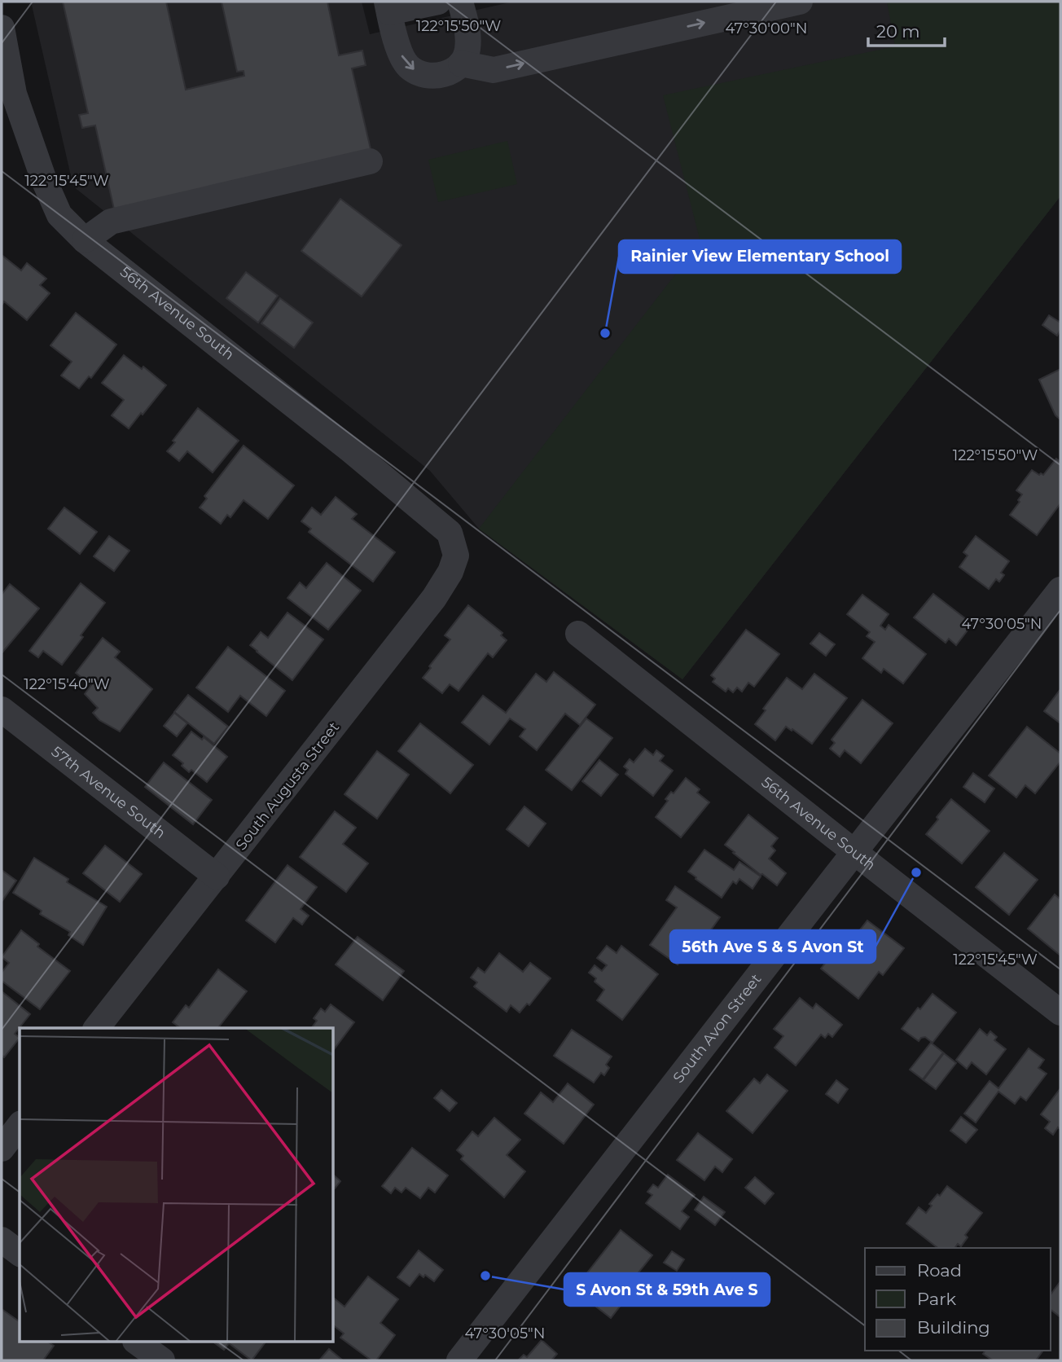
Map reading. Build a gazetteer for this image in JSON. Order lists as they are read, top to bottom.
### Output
{
  "streets": {
    "street": [
      "56th Avenue South",
      "South Augusta Street",
      "57th Avenue South",
      "South Avon Street"
    ]
  },
  "crossings": [
    ["56th Avenue South", "South Augusta Street"],
    ["56th Avenue South", "South Avon Street"],
    ["South Augusta Street", "57th Avenue South"]
  ],
  "places": ["Rainier View Elementary School", "56th Ave S & S Avon St", "S Avon St & 59th Ave S"],
  "legend": ["Road", "Park", "Building"],
  "scale_bar": "20 m",
  "coordinates": [
    "122°15'50\"W",
    "47°30'00\"N",
    "122°15'45\"W",
    "47°30'05\"N",
    "122°15'40\"W"
  ]
}
